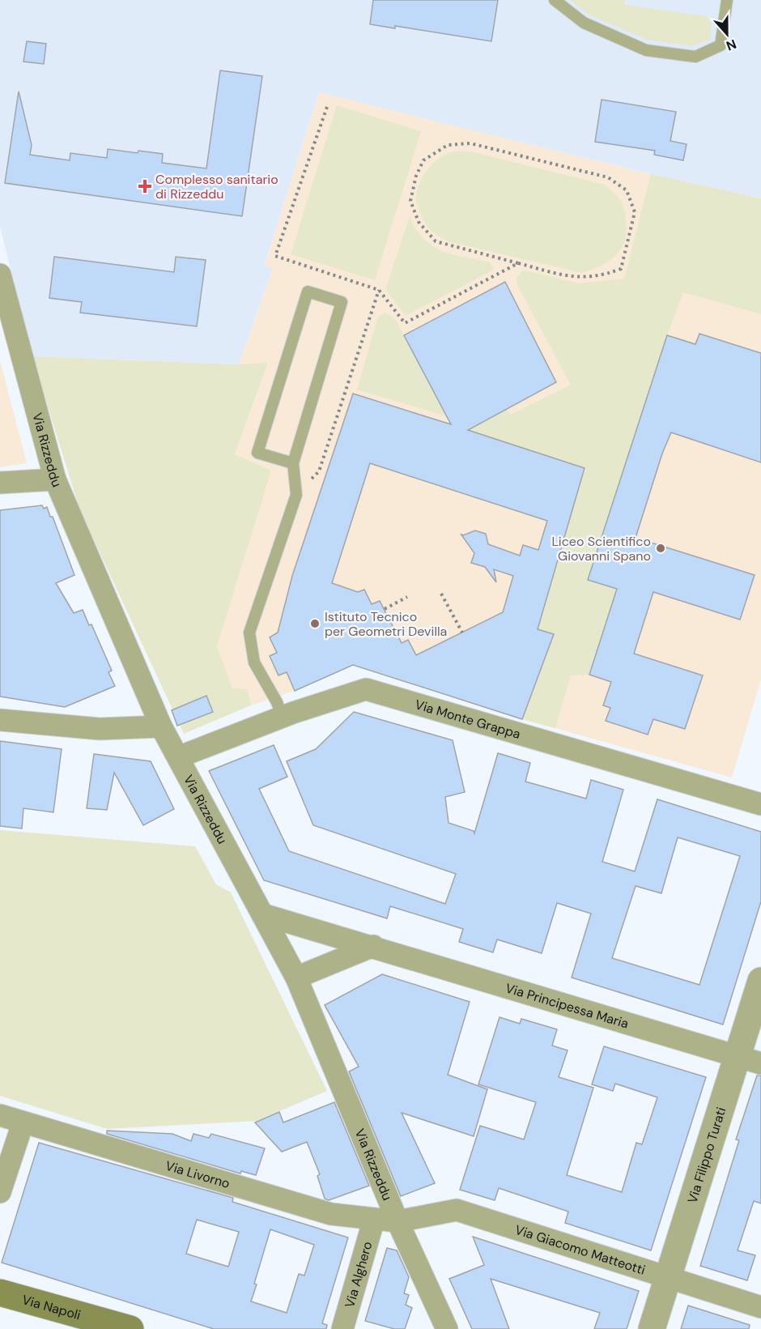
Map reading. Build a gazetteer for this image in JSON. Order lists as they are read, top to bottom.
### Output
{
  "streets": {
    "main road": ["Via Napoli"],
    "street": [
      "Via Rizzeddu",
      "Via Monte Grappa",
      "Via Principessa Maria",
      "Via Filippo Turati",
      "Via Livorno",
      "Via Giacomo Matteotti",
      "Via Alghero"
    ]
  },
  "crossings": [
    ["Via Rizzeddu", "Via Monte Grappa"],
    ["Via Rizzeddu", "Via Principessa Maria"],
    ["Via Rizzeddu", "Via Livorno"],
    ["Via Rizzeddu", "Via Giacomo Matteotti"],
    ["Via Principessa Maria", "Via Filippo Turati"],
    ["Via Filippo Turati", "Via Giacomo Matteotti"],
    ["Via Livorno", "Via Giacomo Matteotti"],
    ["Via Livorno", "Via Alghero"]
  ],
  "places": {
    "health": ["Complesso sanitario di Rizzeddu"],
    "other": ["Liceo Scientifico Giovanni Spano", "Istituto Tecnico per Geometri Devilla"]
  },
  "north": "bottom"
}
